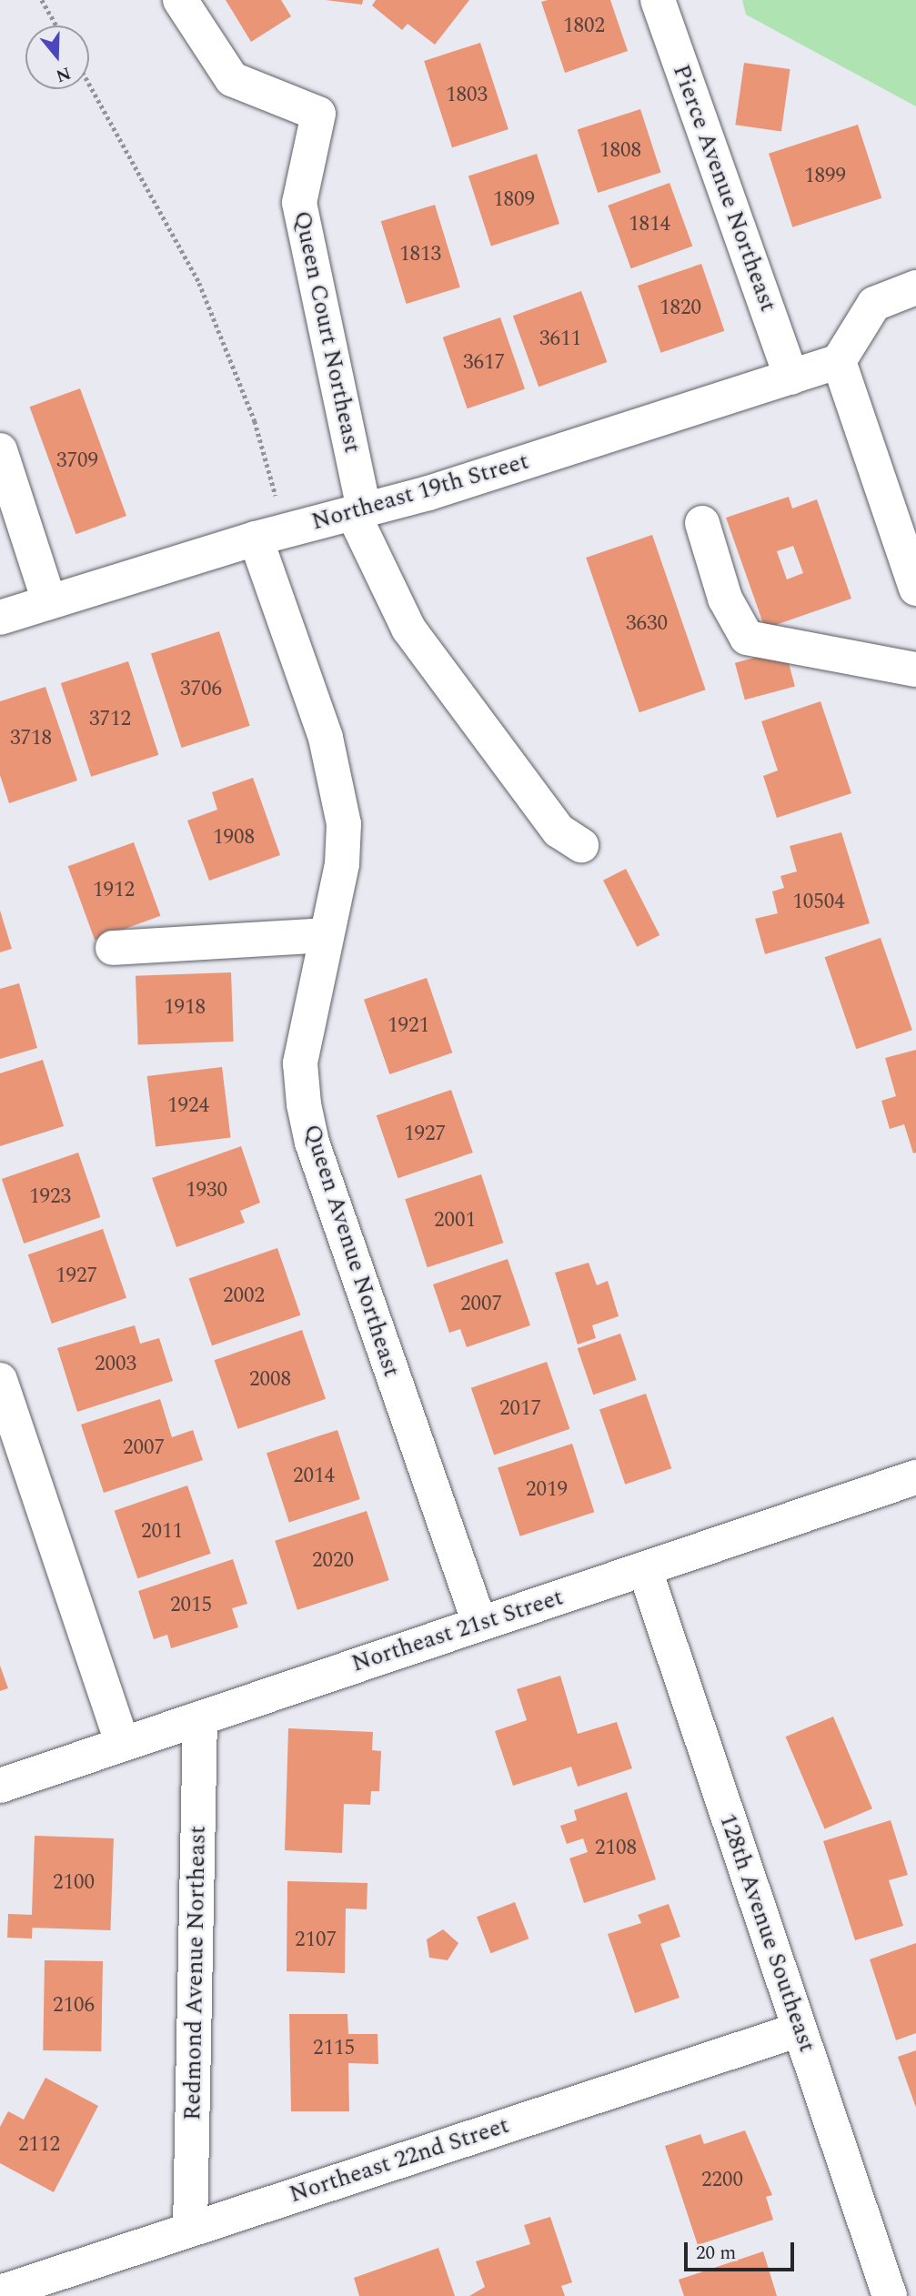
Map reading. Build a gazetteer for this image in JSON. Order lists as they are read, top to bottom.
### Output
{
  "streets": {
    "street": [
      "Pierce Avenue Northeast",
      "Queen Court Northeast",
      "Northeast 19th Street",
      "Queen Avenue Northeast",
      "Northeast 21st Street",
      "128th Avenue Southeast",
      "Redmond Avenue Northeast",
      "Northeast 22nd Street"
    ]
  },
  "crossings": [
    ["Pierce Avenue Northeast", "Northeast 19th Street"],
    ["Queen Court Northeast", "Northeast 19th Street"],
    ["Northeast 19th Street", "Queen Avenue Northeast"],
    ["Queen Avenue Northeast", "Northeast 21st Street"],
    ["Northeast 21st Street", "128th Avenue Southeast"],
    ["Northeast 21st Street", "Redmond Avenue Northeast"],
    ["128th Avenue Southeast", "Northeast 22nd Street"],
    ["Redmond Avenue Northeast", "Northeast 22nd Street"]
  ],
  "house_numbers": [
    "1802",
    "1803",
    "1808",
    "1899",
    "1809",
    "1814",
    "1813",
    "1820",
    "3611",
    "3617",
    "3709",
    "3630",
    "3706",
    "3712",
    "3718",
    "1908",
    "1912",
    "10504",
    "1918",
    "1921",
    "1924",
    "1927",
    "1930",
    "1923",
    "2001",
    "1927",
    "2002",
    "2007",
    "2003",
    "2008",
    "2017",
    "2007",
    "2014",
    "2019",
    "2011",
    "2020",
    "2015",
    "2108",
    "2100",
    "2107",
    "2106",
    "2115",
    "2112",
    "2200"
  ],
  "scale_bar": "20 m",
  "north": "bottom"
}
